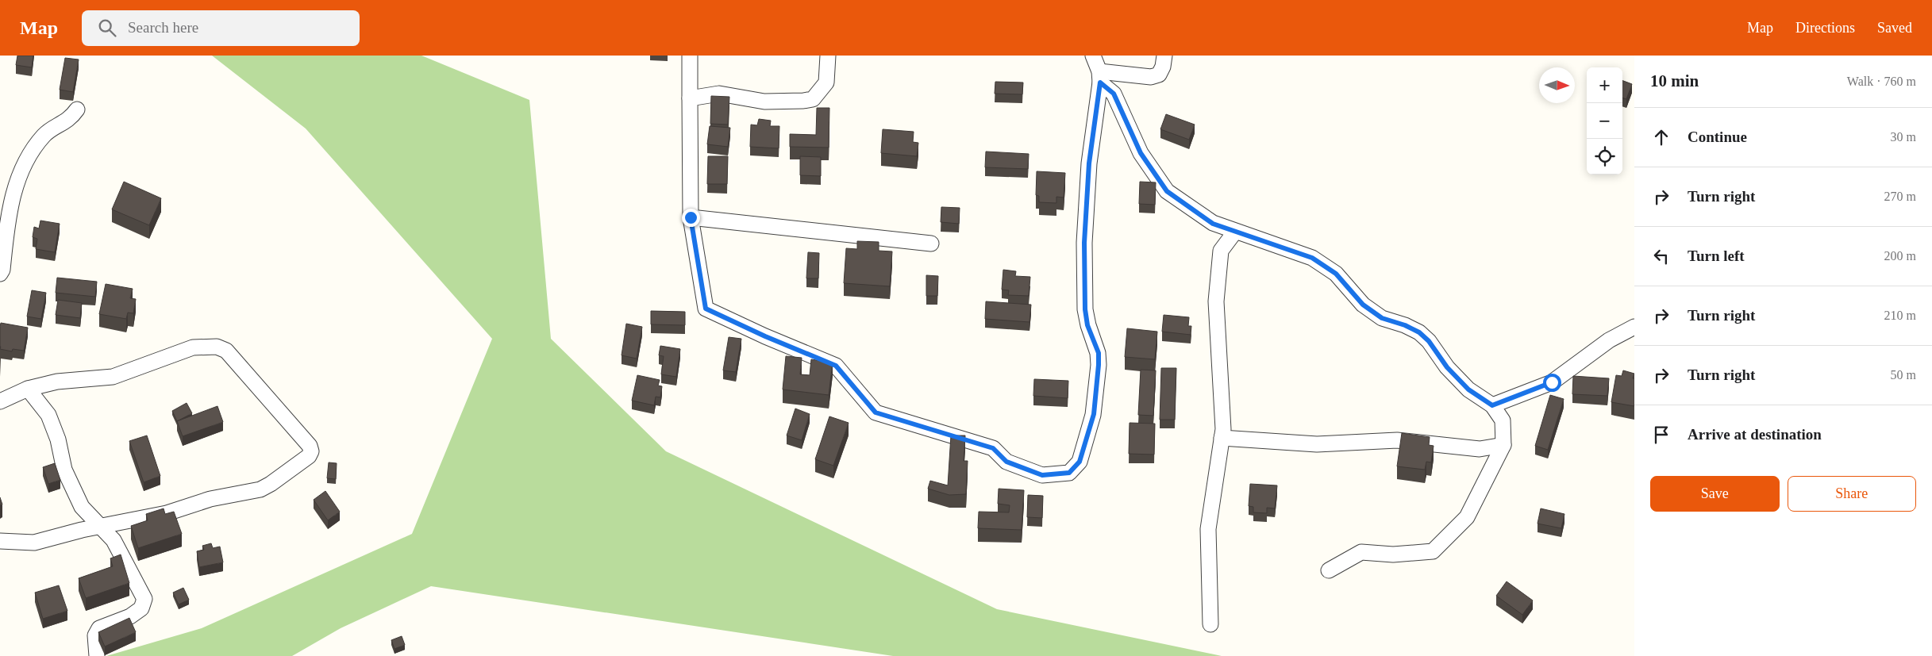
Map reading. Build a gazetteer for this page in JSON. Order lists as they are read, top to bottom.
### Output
{
  "north": "right",
  "page": {
    "header": "Map",
    "search": "Search here",
    "nav": ["Map", "Directions", "Saved"],
    "heading": ["10 min", "Walk · 760 m"],
    "map_buttons": ["+", "−"],
    "list": [
      ["Continue", "30 m"],
      ["Turn right", "270 m"],
      ["Turn left", "200 m"],
      ["Turn right", "210 m"],
      ["Turn right", "50 m"],
      "Arrive at destination"
    ],
    "buttons": ["Save", "Share"]
  }
}
